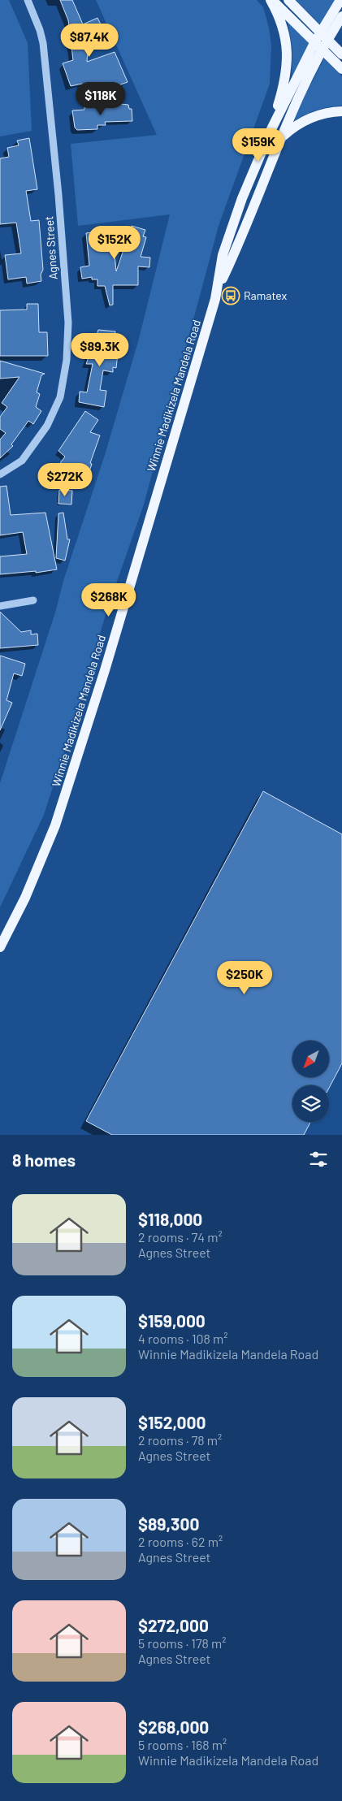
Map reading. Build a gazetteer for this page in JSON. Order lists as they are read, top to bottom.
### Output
{
  "streets": {
    "main road": ["Winnie Madikizela Mandela Road"],
    "street": ["Agnes Street"]
  },
  "places": {
    "bus stop": ["Ramatex"]
  },
  "north": "bottom left",
  "page": {
    "price": [
      "$87.4K",
      "$118K",
      "$159K",
      "$152K",
      "$89.3K",
      "$272K",
      "$268K",
      "$250K"
    ],
    "heading": "8 homes",
    "list": [
      {
        "name": "$118,000",
        "note": "2 rooms · 74 m² · Agnes Street"
      },
      {
        "name": "$159,000",
        "note": "4 rooms · 108 m² · Winnie Madikizela Mandela Road"
      },
      {
        "name": "$152,000",
        "note": "2 rooms · 78 m² · Agnes Street"
      },
      {
        "name": "$89,300",
        "note": "2 rooms · 62 m² · Agnes Street"
      },
      {
        "name": "$272,000",
        "note": "5 rooms · 178 m² · Agnes Street"
      },
      {
        "name": "$268,000",
        "note": "5 rooms · 168 m² · Winnie Madikizela Mandela Road"
      }
    ]
  }
}
